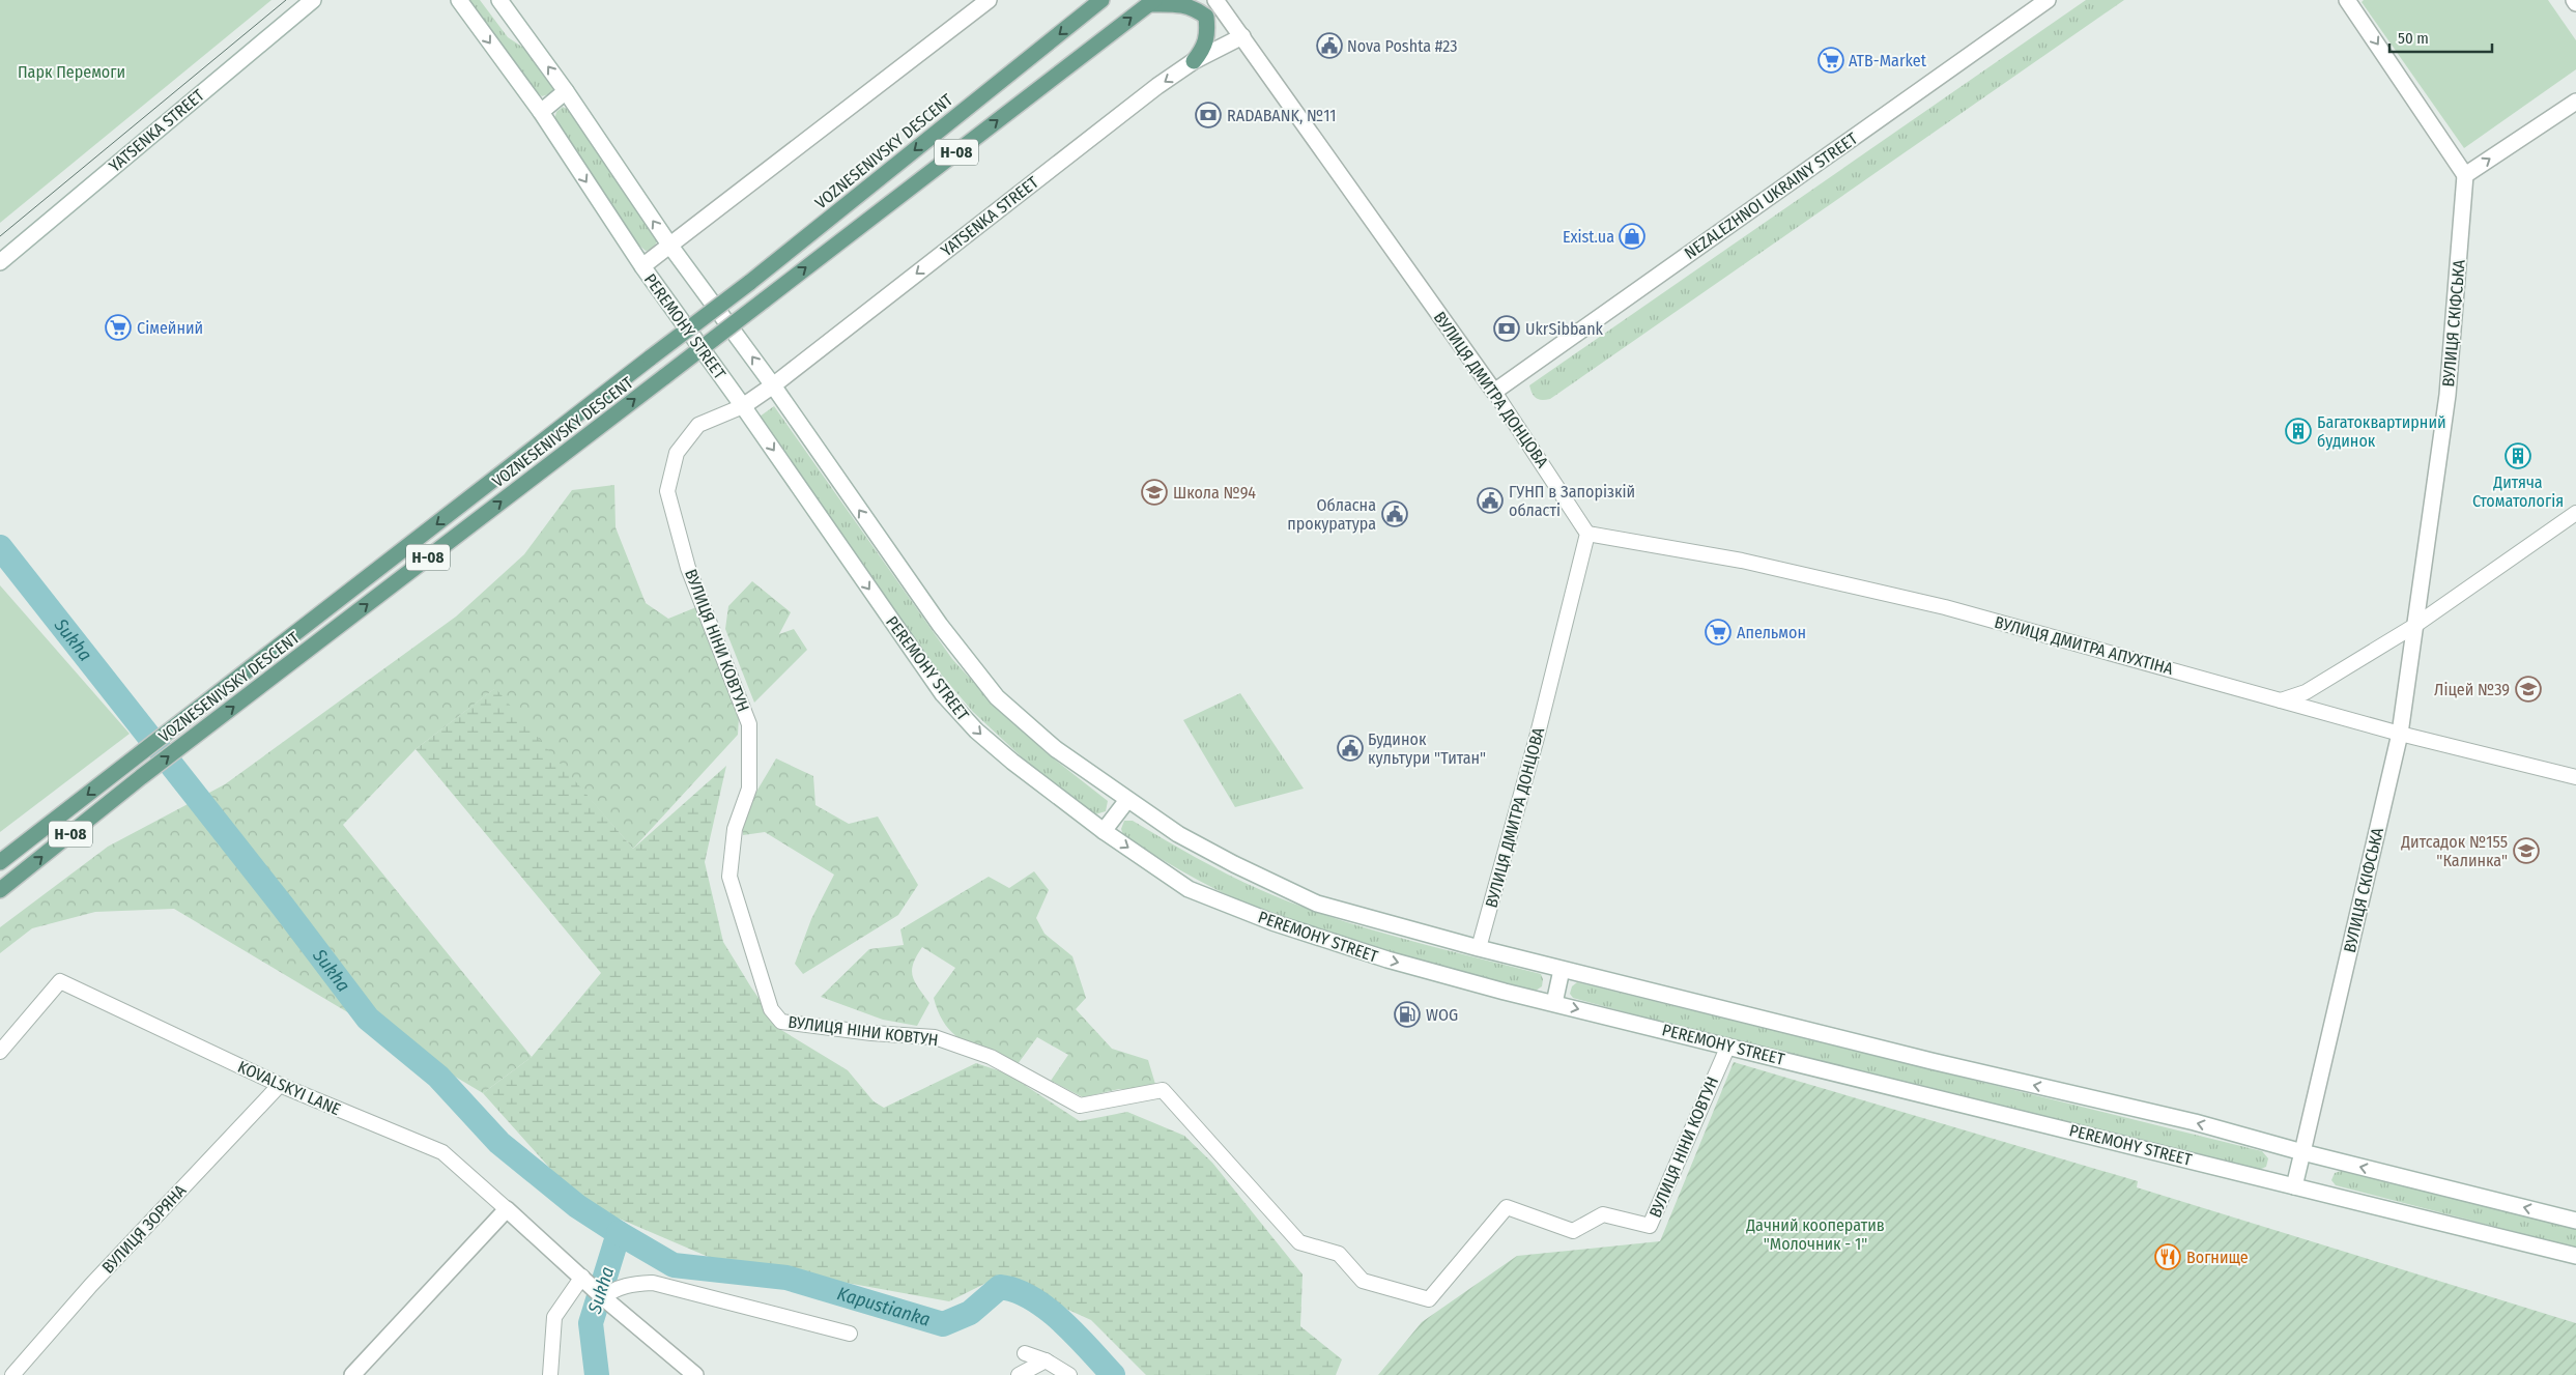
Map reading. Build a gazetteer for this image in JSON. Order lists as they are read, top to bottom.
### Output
{
  "streets": {
    "main road": [
      "YATSENKA STREET",
      "VOZNESENIVSKY DESCENT",
      "Н-08",
      "NEZALEZHNOI UKRAINY STREET",
      "ВУЛИЦЯ СКІФСЬКА",
      "PEREMOHY STREET",
      "ВУЛИЦЯ ДМИТРА ДОНЦОВА"
    ],
    "street": [
      "ВУЛИЦЯ НІНИ КОВТУН",
      "ВУЛИЦЯ ДМИТРА АПУХТІНА",
      "KOVALSKYI LANE",
      "ВУЛИЦЯ ЗОРЯНА"
    ]
  },
  "crossings": [
    ["YATSENKA STREET", "PEREMOHY STREET"],
    ["YATSENKA STREET", "ВУЛИЦЯ ДМИТРА ДОНЦОВА"],
    ["YATSENKA STREET", "ВУЛИЦЯ НІНИ КОВТУН"],
    ["NEZALEZHNOI UKRAINY STREET", "ВУЛИЦЯ ДМИТРА ДОНЦОВА"],
    ["ВУЛИЦЯ СКІФСЬКА", "PEREMOHY STREET"],
    ["ВУЛИЦЯ СКІФСЬКА", "ВУЛИЦЯ ДМИТРА АПУХТІНА"],
    ["PEREMOHY STREET", "ВУЛИЦЯ ДМИТРА ДОНЦОВА"],
    ["PEREMOHY STREET", "ВУЛИЦЯ НІНИ КОВТУН"],
    ["ВУЛИЦЯ ДМИТРА ДОНЦОВА", "ВУЛИЦЯ ДМИТРА АПУХТІНА"],
    ["KOVALSKYI LANE", "ВУЛИЦЯ ЗОРЯНА"]
  ],
  "one_way": ["YATSENKA STREET"],
  "water": ["Sukha", "Kapustianka"],
  "parks": ["Парк Перемоги", "Дачний кооператив \"Молочник - 1\""],
  "places": {
    "public building": [
      "Nova Poshta #23",
      "ГУНП в Запорізкій області",
      "Обласна прокуратура",
      "Будинок культури \"Титан\""
    ],
    "supermarket": ["ATB-Market", "Сімейний", "Апельмон"],
    "bank": ["RADABANK, №11", "UkrSibbank"],
    "shop": ["Exist.ua"],
    "building": ["Багатоквартирний будинок", "Дитяча Стоматологія"],
    "school or university": ["Школа №94", "Ліцей №39", "Дитсадок №155 \"Калинка\""],
    "fuel station": ["WOG"],
    "restaurant": ["Вогнище"]
  },
  "scale_bar": "50 m"
}
